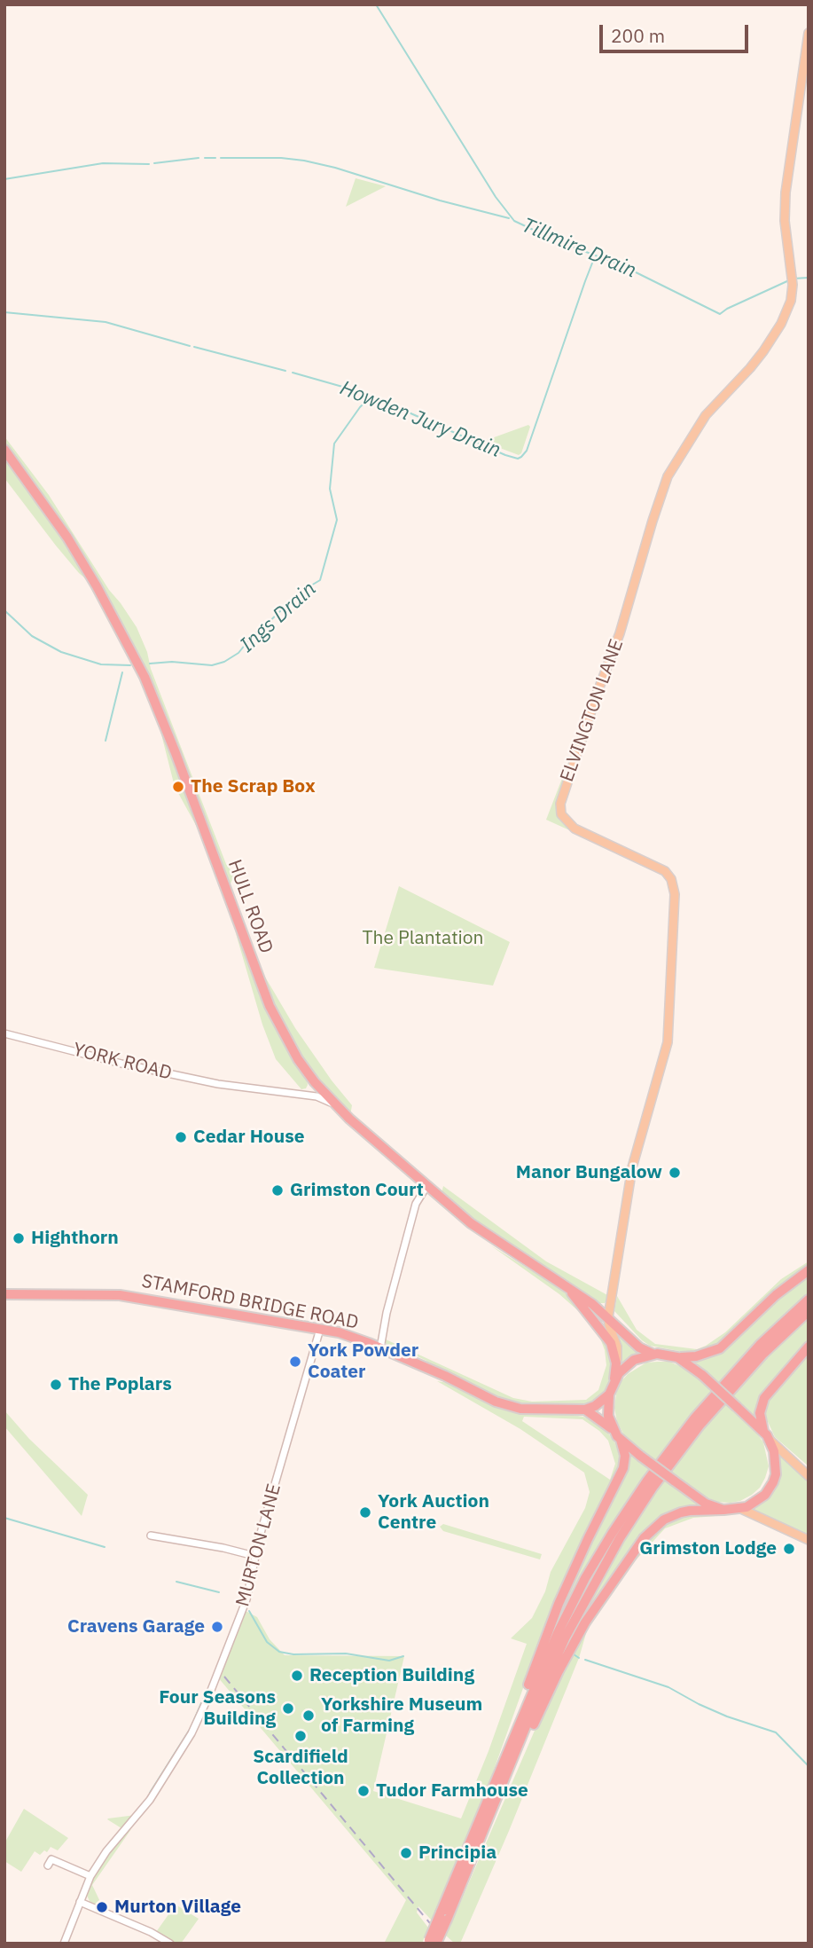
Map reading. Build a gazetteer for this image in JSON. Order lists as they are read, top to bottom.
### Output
{
  "streets": {
    "highway": ["HULL ROAD", "STAMFORD BRIDGE ROAD"],
    "main road": ["ELVINGTON LANE"],
    "street": ["YORK ROAD", "MURTON LANE"]
  },
  "crossings": [
    ["ELVINGTON LANE", "HULL ROAD"],
    ["HULL ROAD", "YORK ROAD"],
    ["STAMFORD BRIDGE ROAD", "MURTON LANE"]
  ],
  "water": ["Tillmire Drain", "Howden Jury Drain", "Ings Drain"],
  "parks": ["The Plantation"],
  "places": [
    "The Scrap Box",
    "Cedar House",
    "Manor Bungalow",
    "Grimston Court",
    "Highthorn",
    "York Powder Coater",
    "The Poplars",
    "York Auction Centre",
    "Grimston Lodge",
    "Cravens Garage",
    "Reception Building",
    "Four Seasons Building",
    "Yorkshire Museum of Farming",
    "Scardifield Collection",
    "Tudor Farmhouse",
    "Principia",
    "Murton Village"
  ],
  "scale_bar": "200 m"
}
